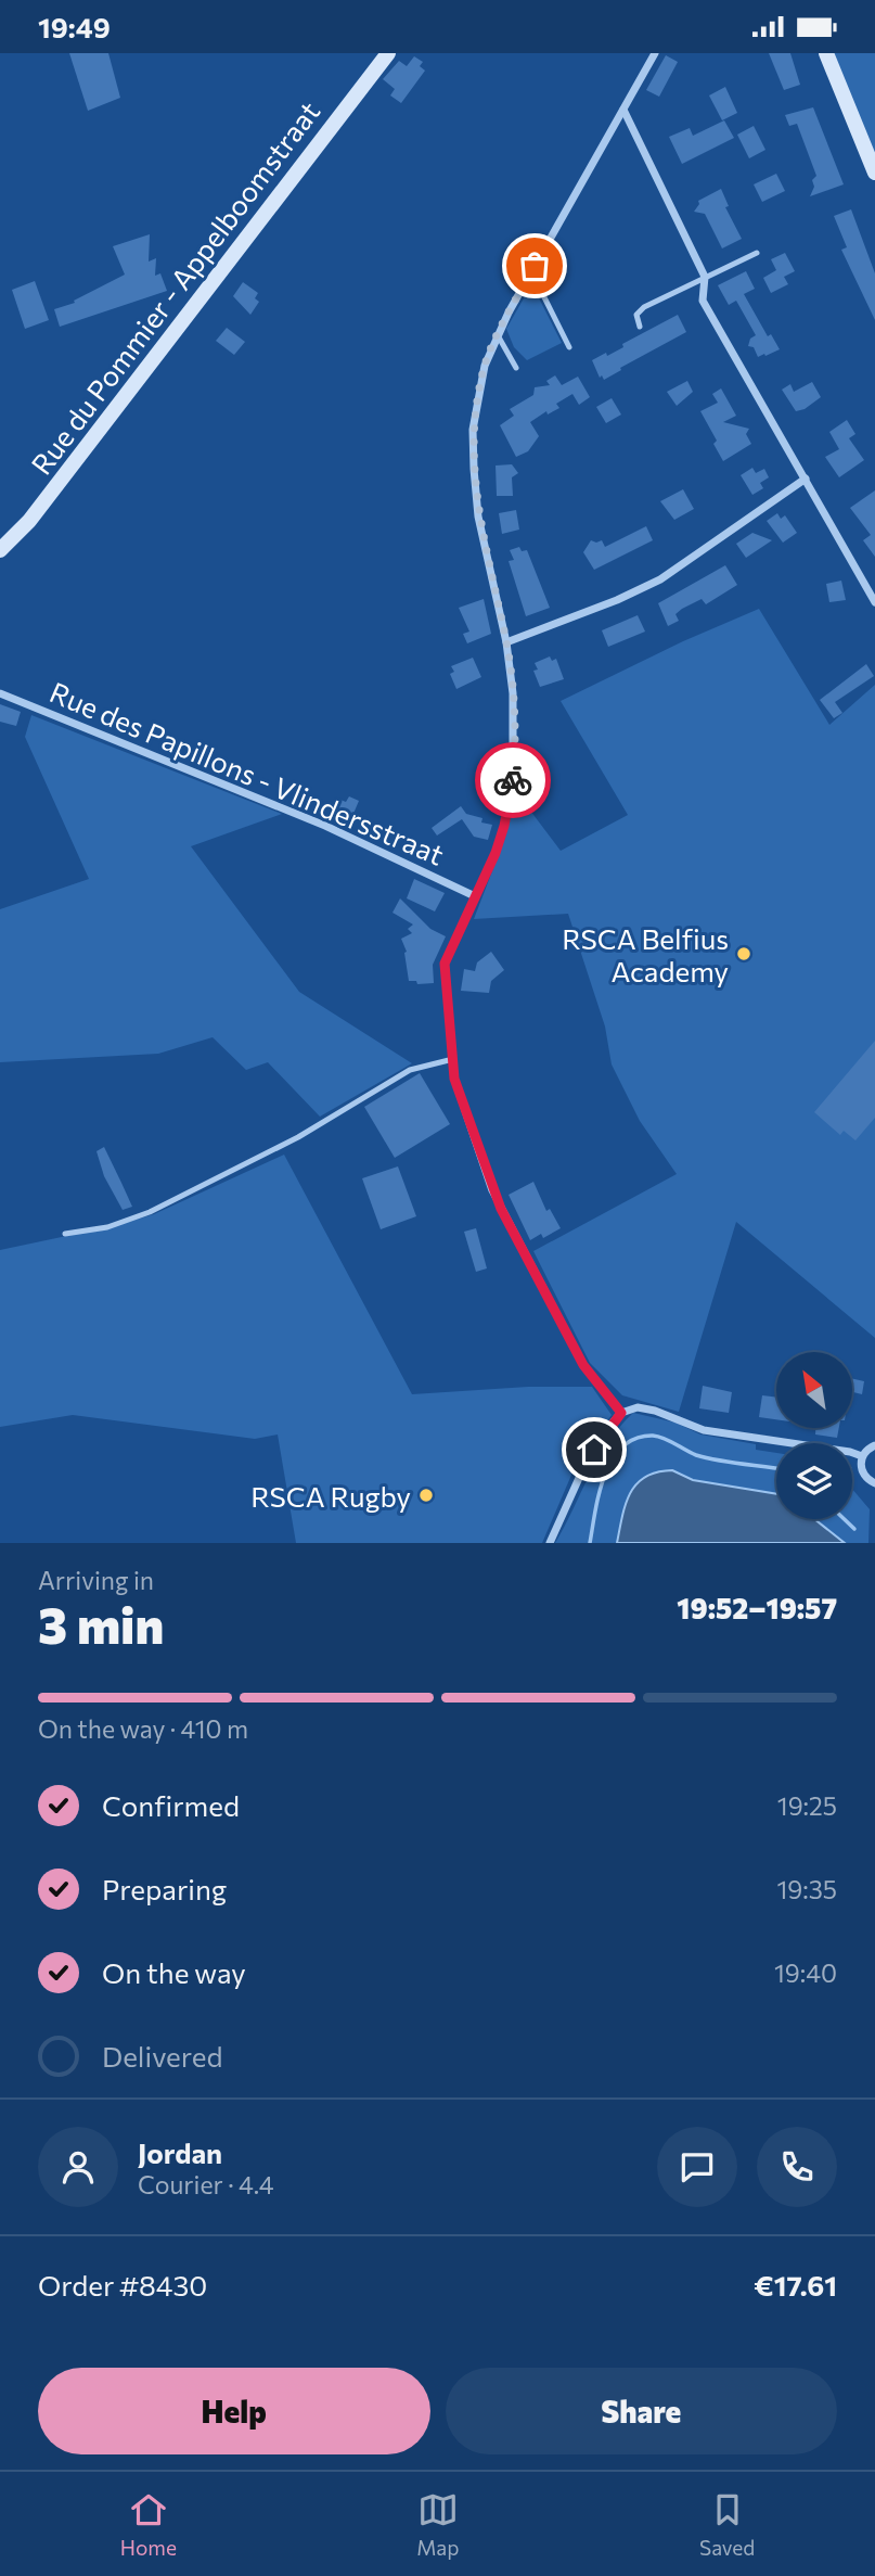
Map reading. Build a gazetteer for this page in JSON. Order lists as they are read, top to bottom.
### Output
{
  "streets": {
    "street": ["Rue du Pommier - Appelboomstraat", "Rue des Papillons - Vlindersstraat"]
  },
  "places": ["RSCA Belfius Academy", "RSCA Rugby"],
  "north": "top left",
  "page": {
    "status": "19:49",
    "heading": ["3 min", "Arriving in", "19:52–19:57"],
    "panel": [
      "Jordan",
      "Courier · 4.4",
      "Order #8430",
      "€17.61"
    ],
    "bar": "On the way · 410 m",
    "list": [
      ["Confirmed", "19:25"],
      ["Preparing", "19:35"],
      ["On the way", "19:40"],
      "Delivered"
    ],
    "buttons": ["Help", "Share"],
    "tabs": ["Home", "Map", "Saved"]
  }
}
